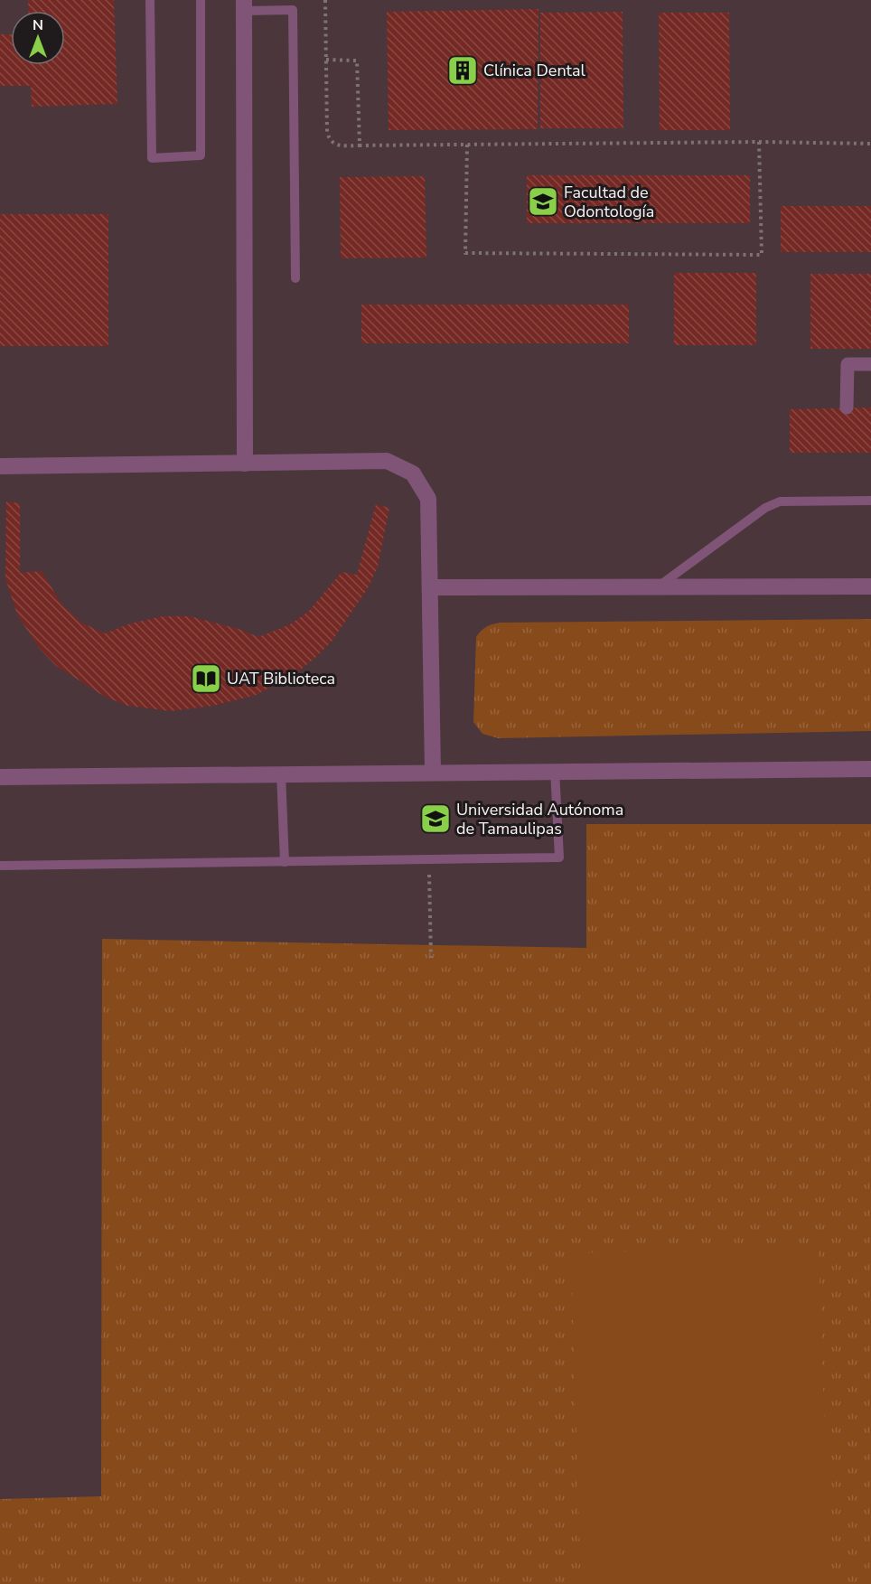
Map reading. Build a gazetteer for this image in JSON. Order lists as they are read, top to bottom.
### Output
{
  "places": {
    "building": ["Clínica Dental"],
    "school or university": ["Facultad de Odontología", "Universidad Autónoma de Tamaulipas"],
    "library": ["UAT Biblioteca"]
  },
  "north": "top"
}
